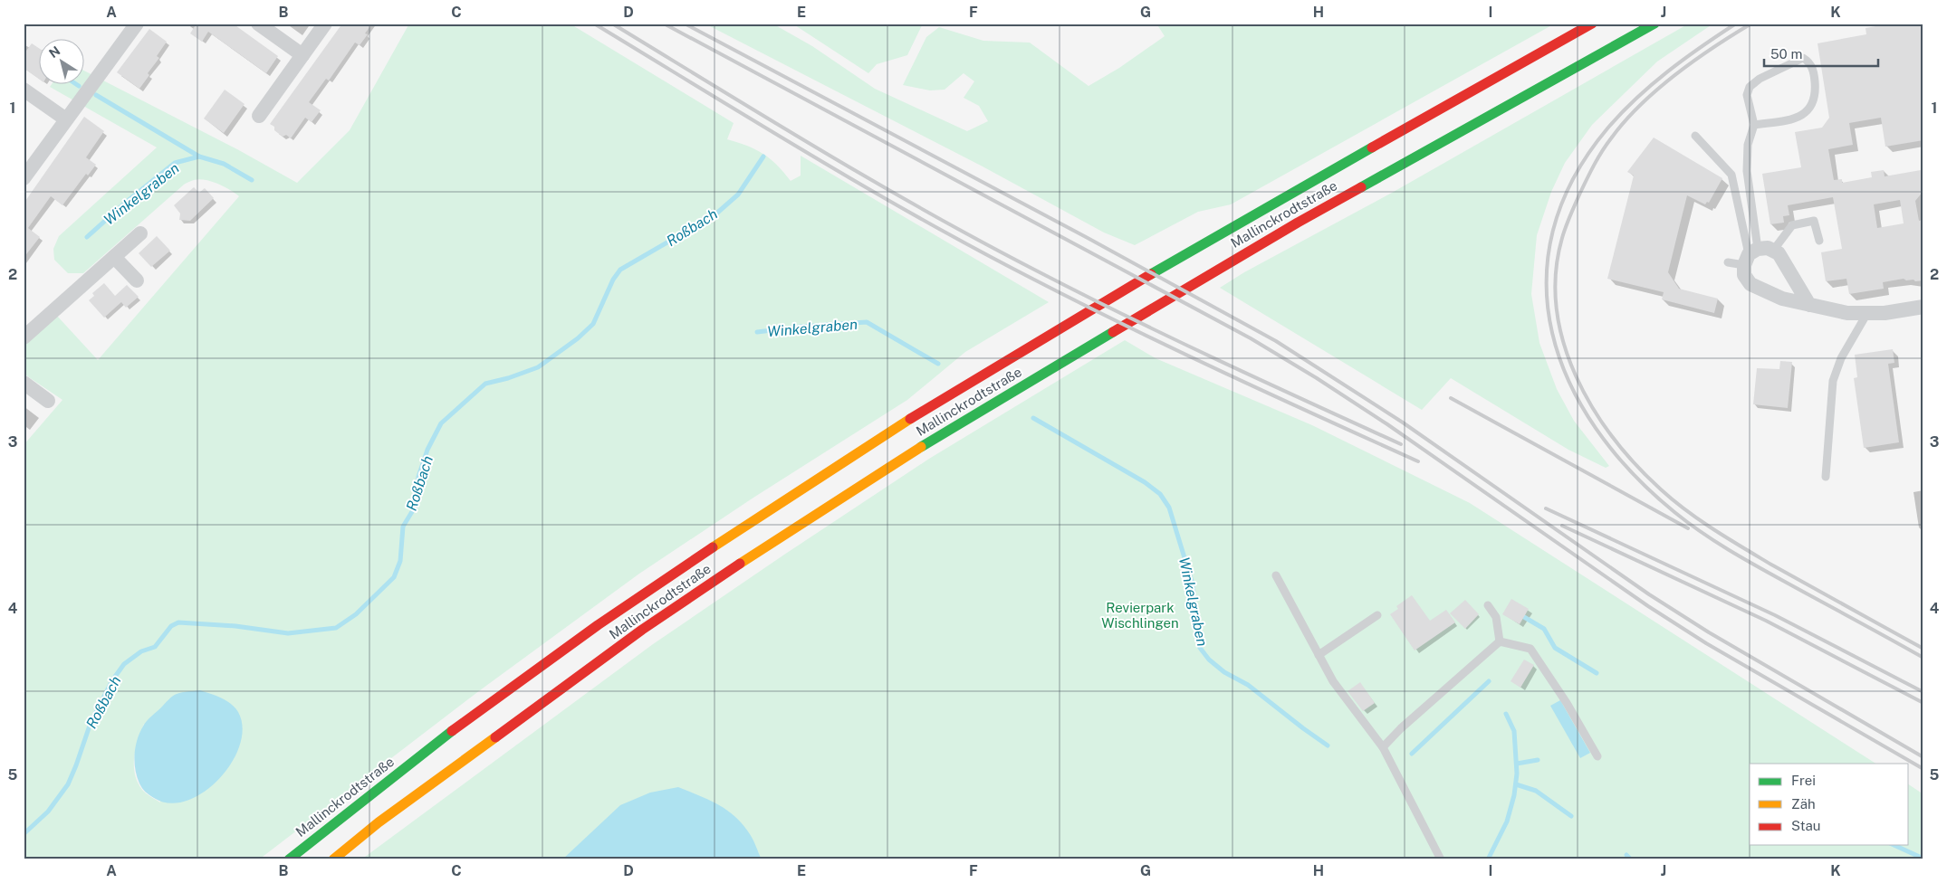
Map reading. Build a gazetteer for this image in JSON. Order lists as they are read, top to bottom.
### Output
{
  "streets": {
    "highway": ["Mallinckrodtstraße"]
  },
  "water": ["Winkelgraben", "Roßbach"],
  "parks": ["Revierpark Wischlingen"],
  "legend": ["Frei", "Zäh", "Stau"],
  "scale_bar": "50 m",
  "north": "top left",
  "grid": {
    "columns": [
      "A",
      "B",
      "C",
      "D",
      "E",
      "F",
      "G",
      "H",
      "I",
      "J",
      "K"
    ],
    "rows": [
      "1",
      "2",
      "3",
      "4",
      "5"
    ]
  }
}
